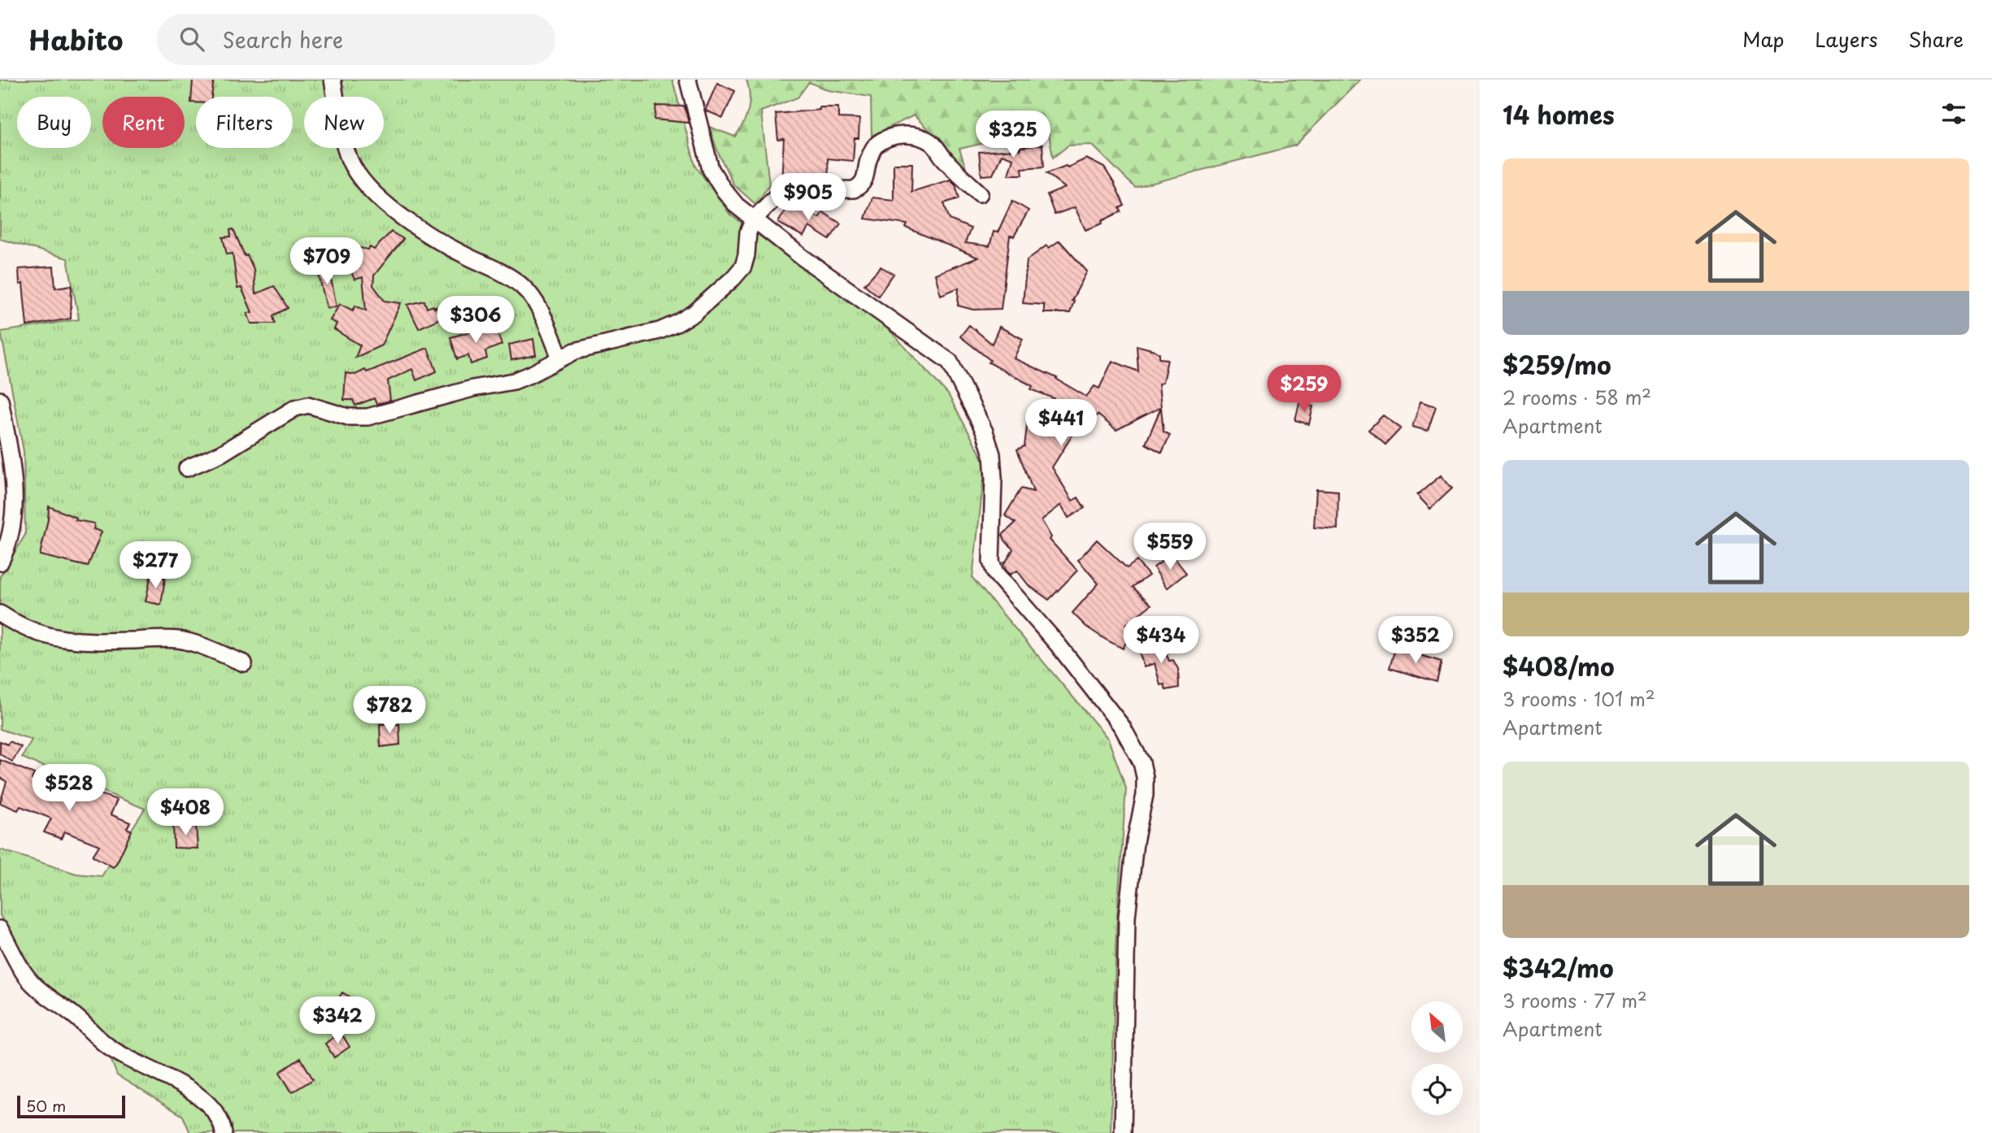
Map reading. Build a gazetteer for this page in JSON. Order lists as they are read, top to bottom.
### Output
{
  "scale_bar": "50 m",
  "north": "top left",
  "page": {
    "header": "Habito",
    "search": "Search here",
    "nav": ["Map", "Layers", "Share"],
    "heading": "14 homes",
    "chip": [
      "Buy",
      "Rent",
      "Filters",
      "New"
    ],
    "price": [
      "$325",
      "$905",
      "$709",
      "$306",
      "$259",
      "$441",
      "$559",
      "$277",
      "$434",
      "$352",
      "$782",
      "$528",
      "$408",
      "$342"
    ],
    "list": [
      {
        "name": "$259/mo",
        "note": "2 rooms · 58 m² · Apartment"
      },
      {
        "name": "$408/mo",
        "note": "3 rooms · 101 m² · Apartment"
      },
      {
        "name": "$342/mo",
        "note": "3 rooms · 77 m² · Apartment"
      }
    ],
    "scale": "50 m"
  }
}
